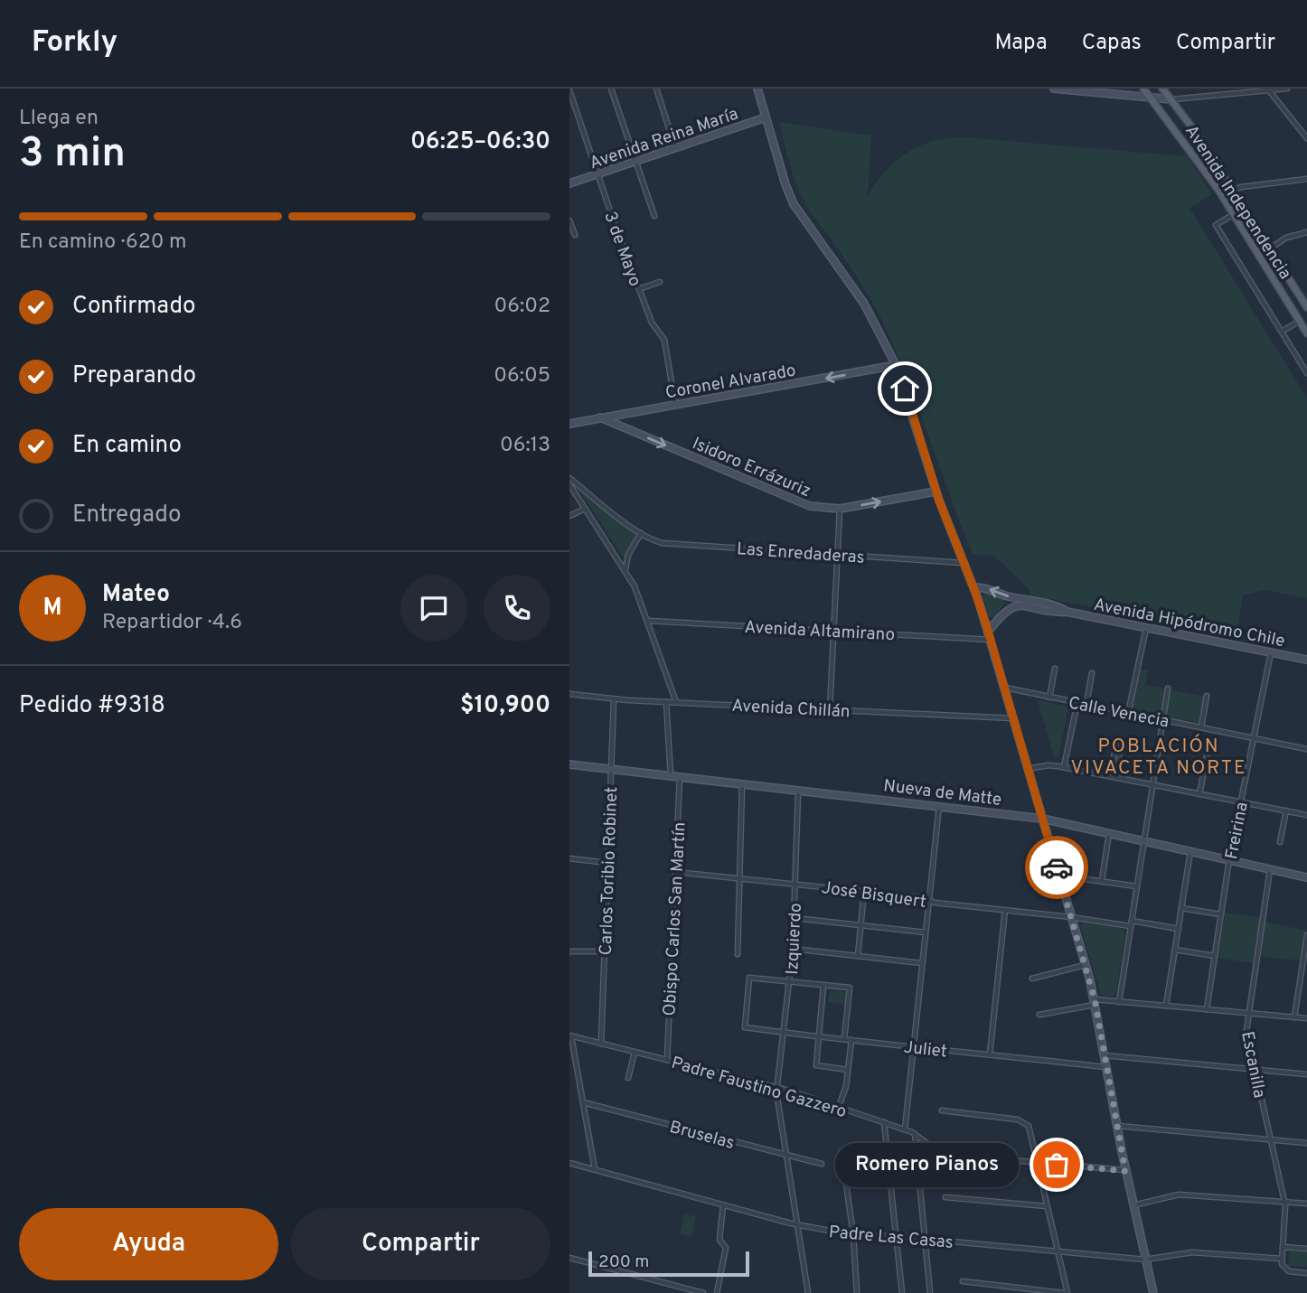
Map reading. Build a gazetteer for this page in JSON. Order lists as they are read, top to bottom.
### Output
{
  "streets": {
    "main road": ["Avenida Independencia"],
    "street": [
      "Avenida Reina María",
      "3 de Mayo",
      "Coronel Alvarado",
      "Isidoro Errázuriz",
      "Las Enredaderas",
      "Avenida Hipódromo Chile",
      "Avenida Altamirano",
      "Avenida Chillán",
      "Calle Venecia",
      "Nueva de Matte",
      "Freirina",
      "Carlos Toribio Robinet",
      "José Bisquert",
      "Obispo Carlos San Martín",
      "Izquierdo",
      "Juliet",
      "Escanilla",
      "Padre Faustino Gazzero",
      "Bruselas",
      "Padre Las Casas"
    ]
  },
  "crossings": [
    ["Avenida Reina María", "3 de Mayo"],
    ["3 de Mayo", "Coronel Alvarado"],
    ["Coronel Alvarado", "Isidoro Errázuriz"],
    ["Avenida Hipódromo Chile", "Freirina"],
    ["Avenida Chillán", "Carlos Toribio Robinet"],
    ["Calle Venecia", "Freirina"],
    ["Nueva de Matte", "Freirina"],
    ["Nueva de Matte", "Carlos Toribio Robinet"],
    ["Nueva de Matte", "Obispo Carlos San Martín"],
    ["Nueva de Matte", "Izquierdo"],
    ["Nueva de Matte", "Escanilla"],
    ["Carlos Toribio Robinet", "Padre Faustino Gazzero"],
    ["José Bisquert", "Obispo Carlos San Martín"],
    ["José Bisquert", "Izquierdo"],
    ["Obispo Carlos San Martín", "Padre Faustino Gazzero"],
    ["Izquierdo", "Juliet"],
    ["Izquierdo", "Padre Faustino Gazzero"],
    ["Izquierdo", "Bruselas"],
    ["Izquierdo", "Padre Las Casas"],
    ["Escanilla", "Padre Las Casas"]
  ],
  "one_way": ["Coronel Alvarado", "Isidoro Errázuriz"],
  "districts": ["POBLACIÓN VIVACETA NORTE"],
  "places": ["Romero Pianos"],
  "scale_bar": "200 m",
  "page": {
    "header": "Forkly",
    "nav": ["Mapa", "Capas", "Compartir"],
    "heading": ["3 min", "Llega en", "06:25–06:30"],
    "panel": [
      "Mateo",
      "Repartidor · 4.6",
      "Pedido #9318",
      "$10,900"
    ],
    "bar": "En camino · 620 m",
    "list": [
      ["Confirmado", "06:02"],
      ["Preparando", "06:05"],
      ["En camino", "06:13"],
      "Entregado"
    ],
    "round": "M",
    "bubble": "Romero Pianos",
    "buttons": ["Ayuda", "Compartir"],
    "scale": "200 m"
  }
}
